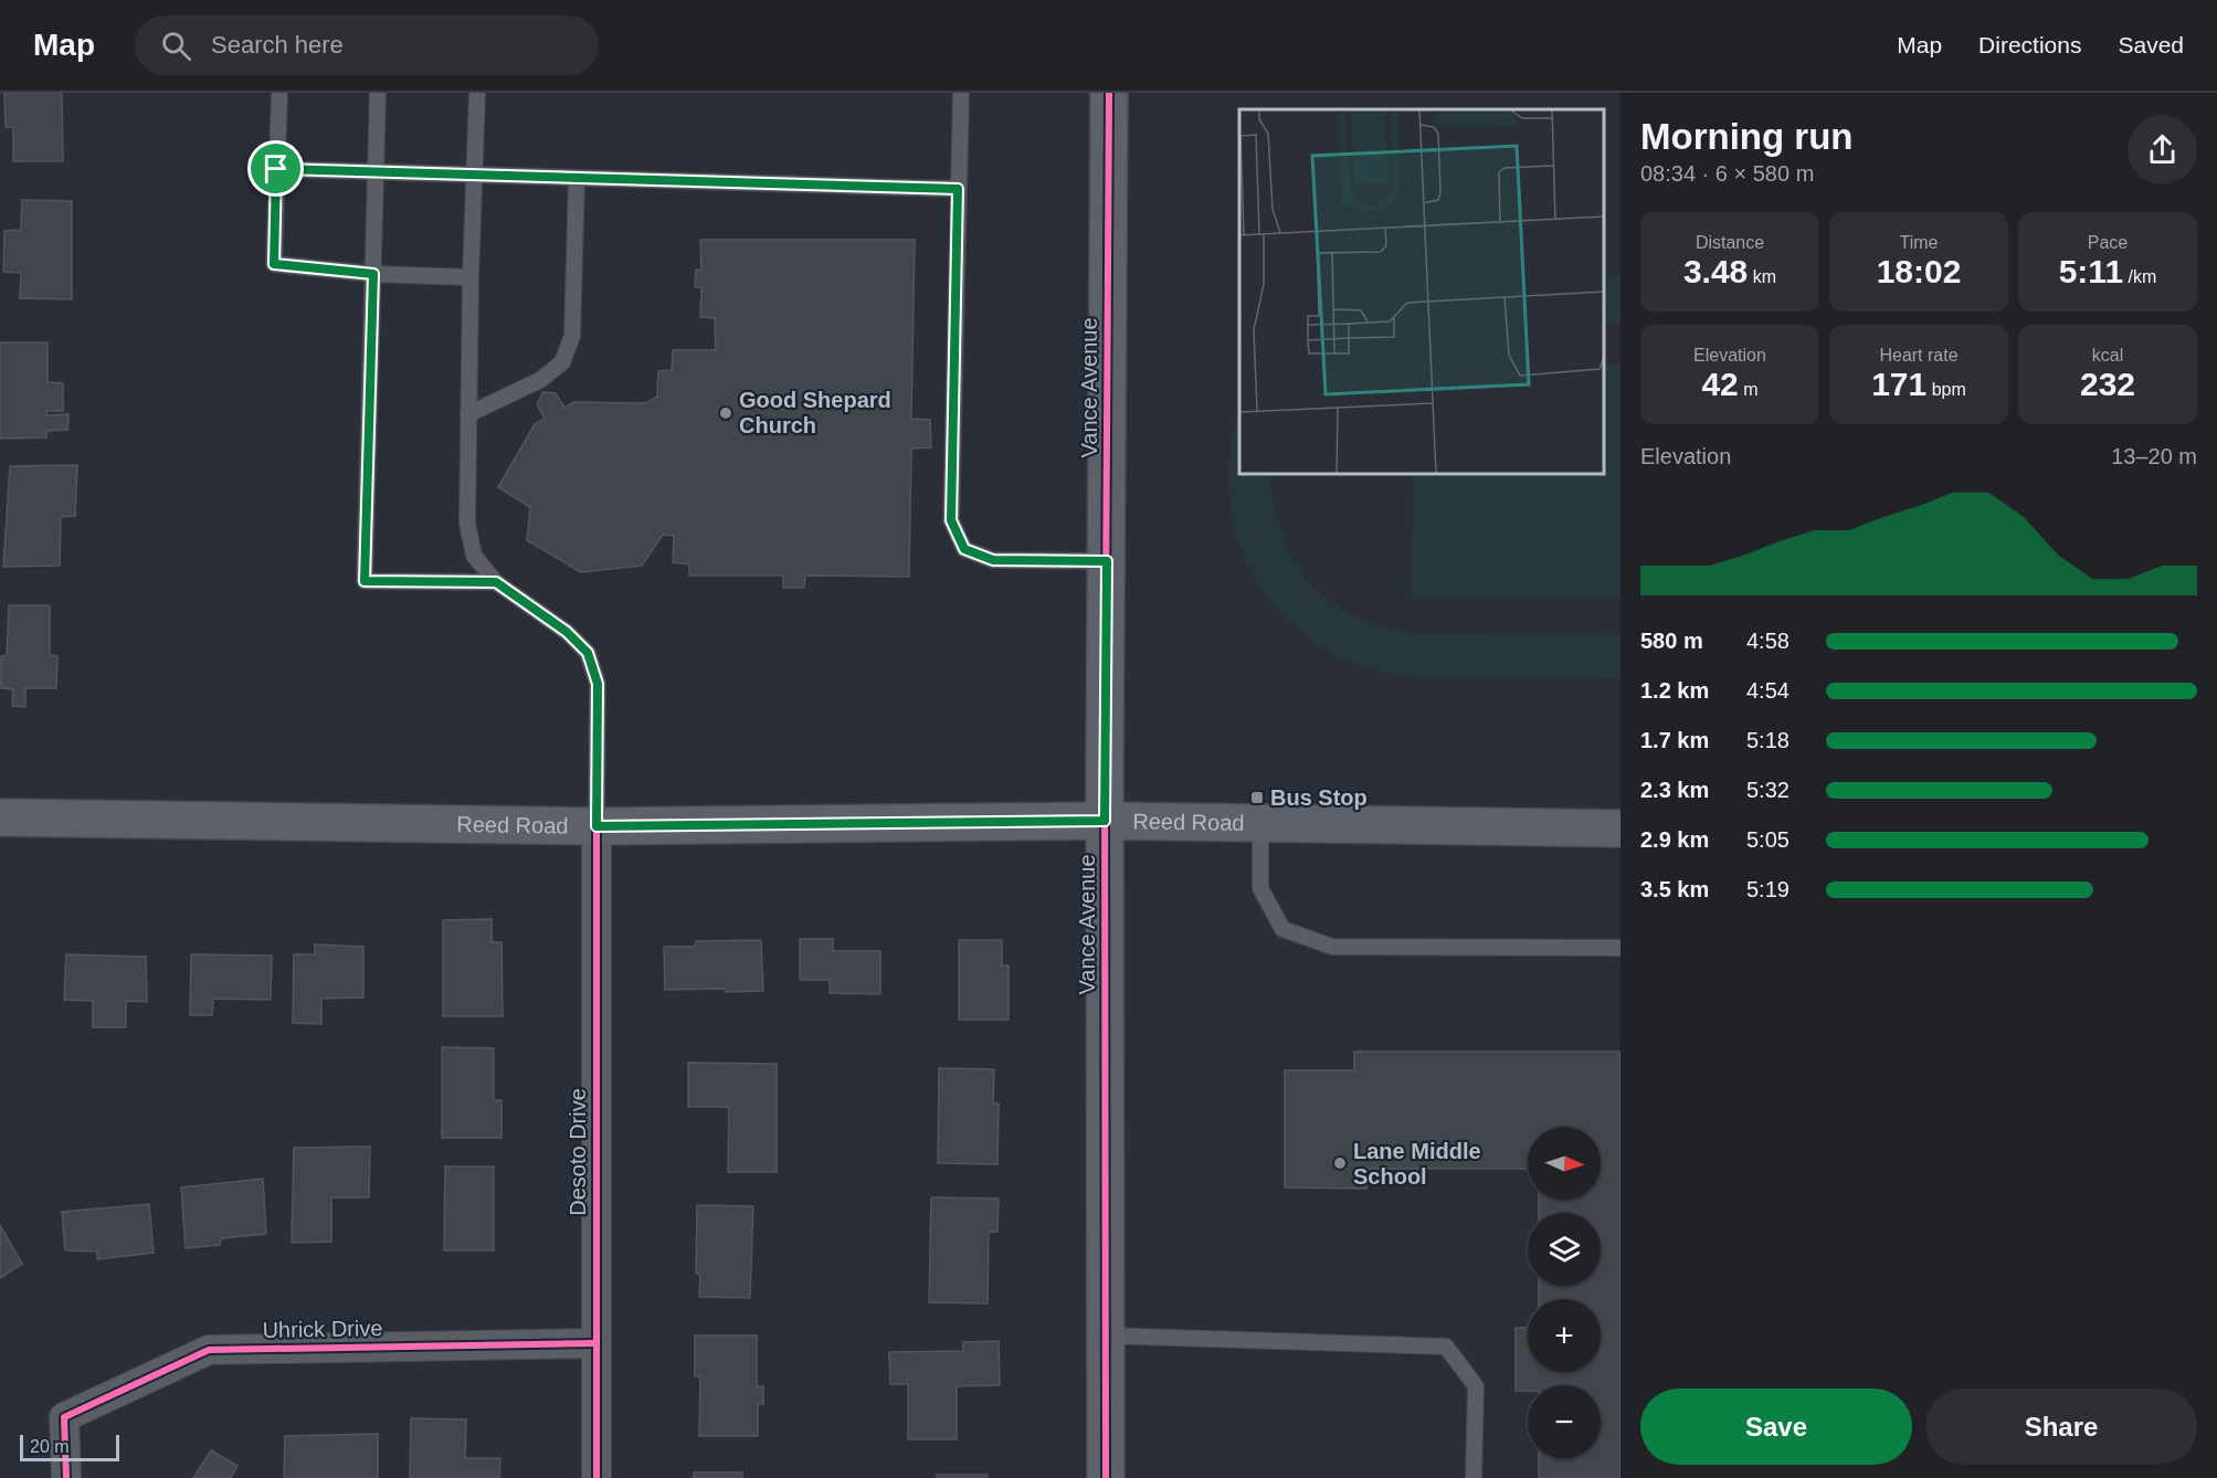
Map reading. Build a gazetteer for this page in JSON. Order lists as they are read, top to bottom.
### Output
{
  "streets": {
    "main road": ["Vance Avenue", "Reed Road"],
    "street": ["Desoto Drive", "Uhrick Drive"]
  },
  "crossings": [
    ["Vance Avenue", "Reed Road"],
    ["Reed Road", "Desoto Drive"],
    ["Desoto Drive", "Uhrick Drive"]
  ],
  "places": {
    "other": ["Good Shepard Church", "Lane Middle School"],
    "transit": ["Bus Stop"]
  },
  "scale_bar": "20 m",
  "north": "right",
  "page": {
    "header": "Map",
    "search": "Search here",
    "nav": ["Map", "Directions", "Saved"],
    "heading": ["Morning run", "08:34 · 6 × 580 m"],
    "stats": [
      ["Distance", "3.48 km"],
      ["Time", "18:02"],
      ["Pace", "5:11 /km"],
      ["Elevation", "42 m"],
      ["Heart rate", "171 bpm"],
      ["kcal", "232"]
    ],
    "chart": ["Elevation", "13–20 m"],
    "list": [
      {
        "name": "580 m",
        "note": "4:58"
      },
      {
        "name": "1.2 km",
        "note": "4:54"
      },
      {
        "name": "1.7 km",
        "note": "5:18"
      },
      {
        "name": "2.3 km",
        "note": "5:32"
      },
      {
        "name": "2.9 km",
        "note": "5:05"
      },
      {
        "name": "3.5 km",
        "note": "5:19"
      }
    ],
    "map_buttons": ["+", "−"],
    "buttons": ["Save", "Share"],
    "scale": "20 m"
  }
}
